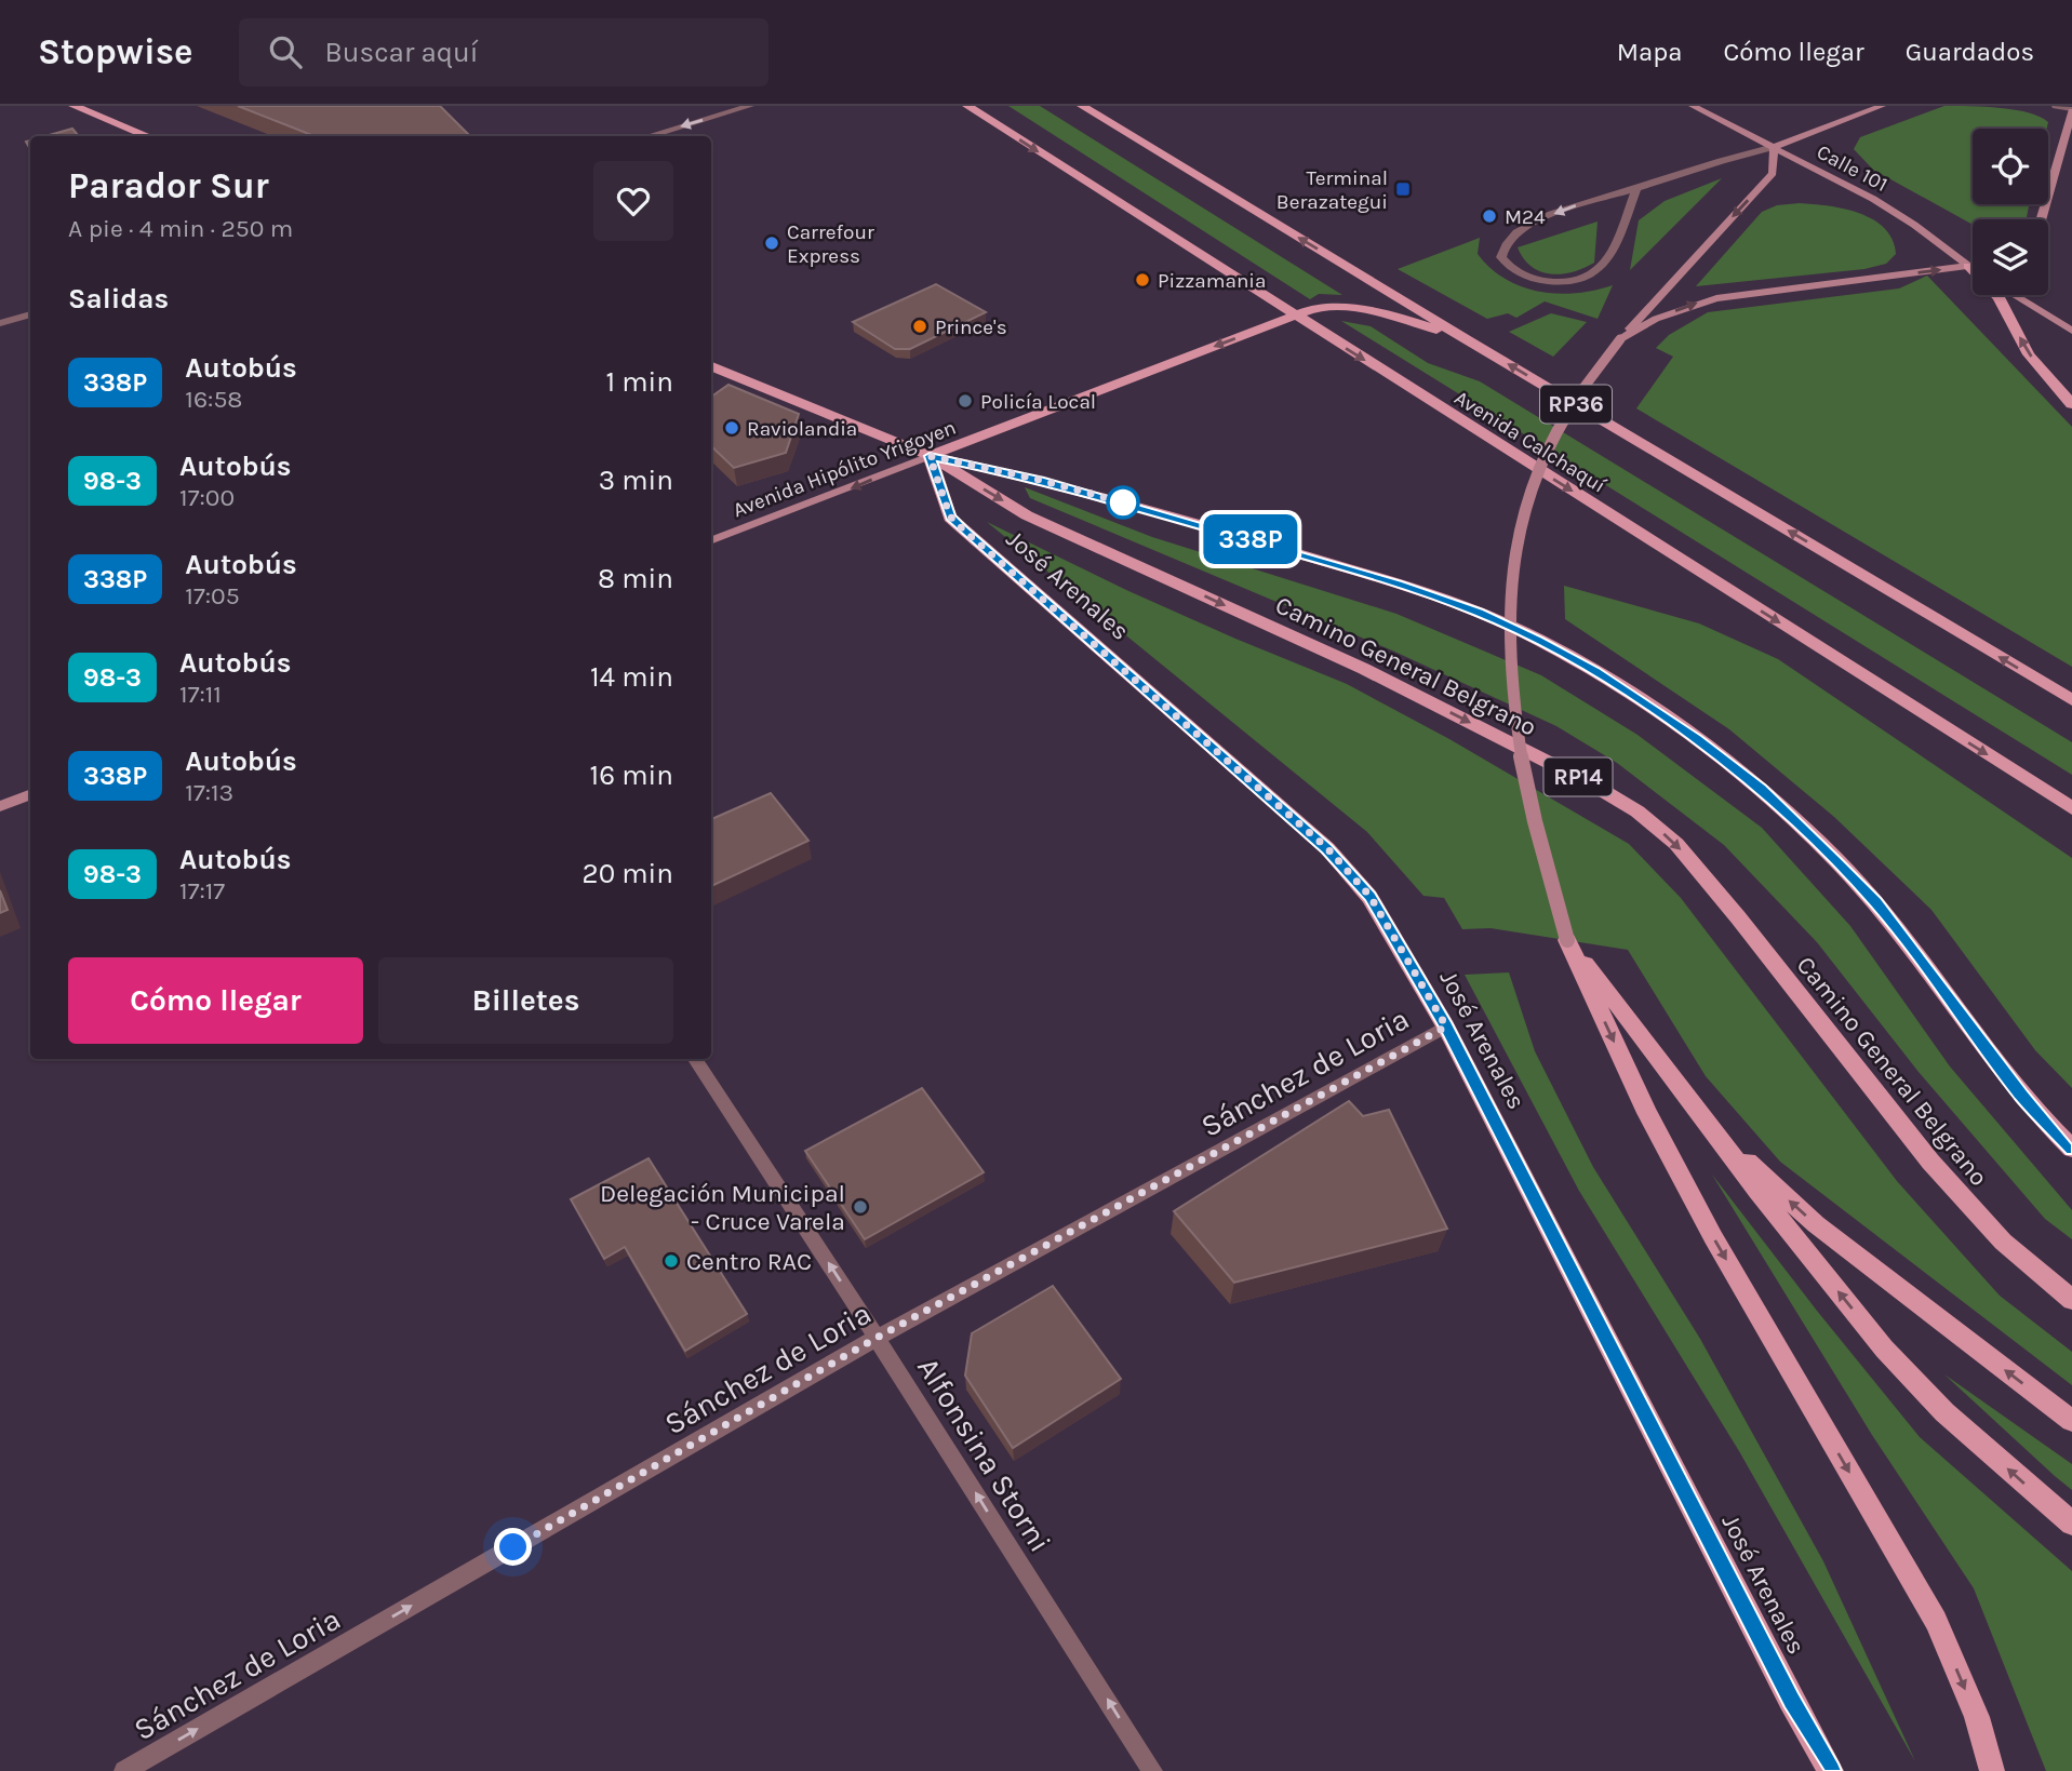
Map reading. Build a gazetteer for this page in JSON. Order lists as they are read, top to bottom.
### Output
{
  "streets": {
    "main road": [
      "Calle 101",
      "RP36",
      "Avenida Calchaquí",
      "Avenida Hipólito Yrigoyen",
      "José Arenales",
      "Camino General Belgrano",
      "RP14"
    ],
    "street": ["Sánchez de Loria", "Alfonsina Storni"]
  },
  "crossings": [
    ["RP36", "Avenida Hipólito Yrigoyen"],
    ["Avenida Calchaquí", "Avenida Hipólito Yrigoyen"],
    ["Avenida Hipólito Yrigoyen", "José Arenales"],
    ["Avenida Hipólito Yrigoyen", "Camino General Belgrano"],
    ["José Arenales", "Camino General Belgrano"],
    ["José Arenales", "Sánchez de Loria"],
    ["Sánchez de Loria", "Alfonsina Storni"]
  ],
  "one_way": ["Avenida Hipólito Yrigoyen", "Sánchez de Loria", "Alfonsina Storni"],
  "places": {
    "transit": ["Terminal Berazategui"],
    "other": [
      "M24",
      "Carrefour Express",
      "Pizzamania",
      "Prince's",
      "Policía Local",
      "Raviolandia",
      "Delegación Municipal - Cruce Varela",
      "Centro RAC"
    ]
  },
  "lines": ["bus line 338P"],
  "page": {
    "header": "Stopwise",
    "search": "Buscar aquí",
    "nav": ["Mapa", "Cómo llegar", "Guardados"],
    "on_map": "338P",
    "heading": [
      ["Parador Sur", "A pie · 4 min · 250 m"],
      "Salidas"
    ],
    "list": [
      {
        "mark": "338P",
        "name": "Autobús",
        "note": "16:58",
        "value": "1 min"
      },
      {
        "mark": "98-3",
        "name": "Autobús",
        "note": "17:00",
        "value": "3 min"
      },
      {
        "mark": "338P",
        "name": "Autobús",
        "note": "17:05",
        "value": "8 min"
      },
      {
        "mark": "98-3",
        "name": "Autobús",
        "note": "17:11",
        "value": "14 min"
      },
      {
        "mark": "338P",
        "name": "Autobús",
        "note": "17:13",
        "value": "16 min"
      },
      {
        "mark": "98-3",
        "name": "Autobús",
        "note": "17:17",
        "value": "20 min"
      }
    ],
    "buttons": ["Cómo llegar", "Billetes"]
  }
}
